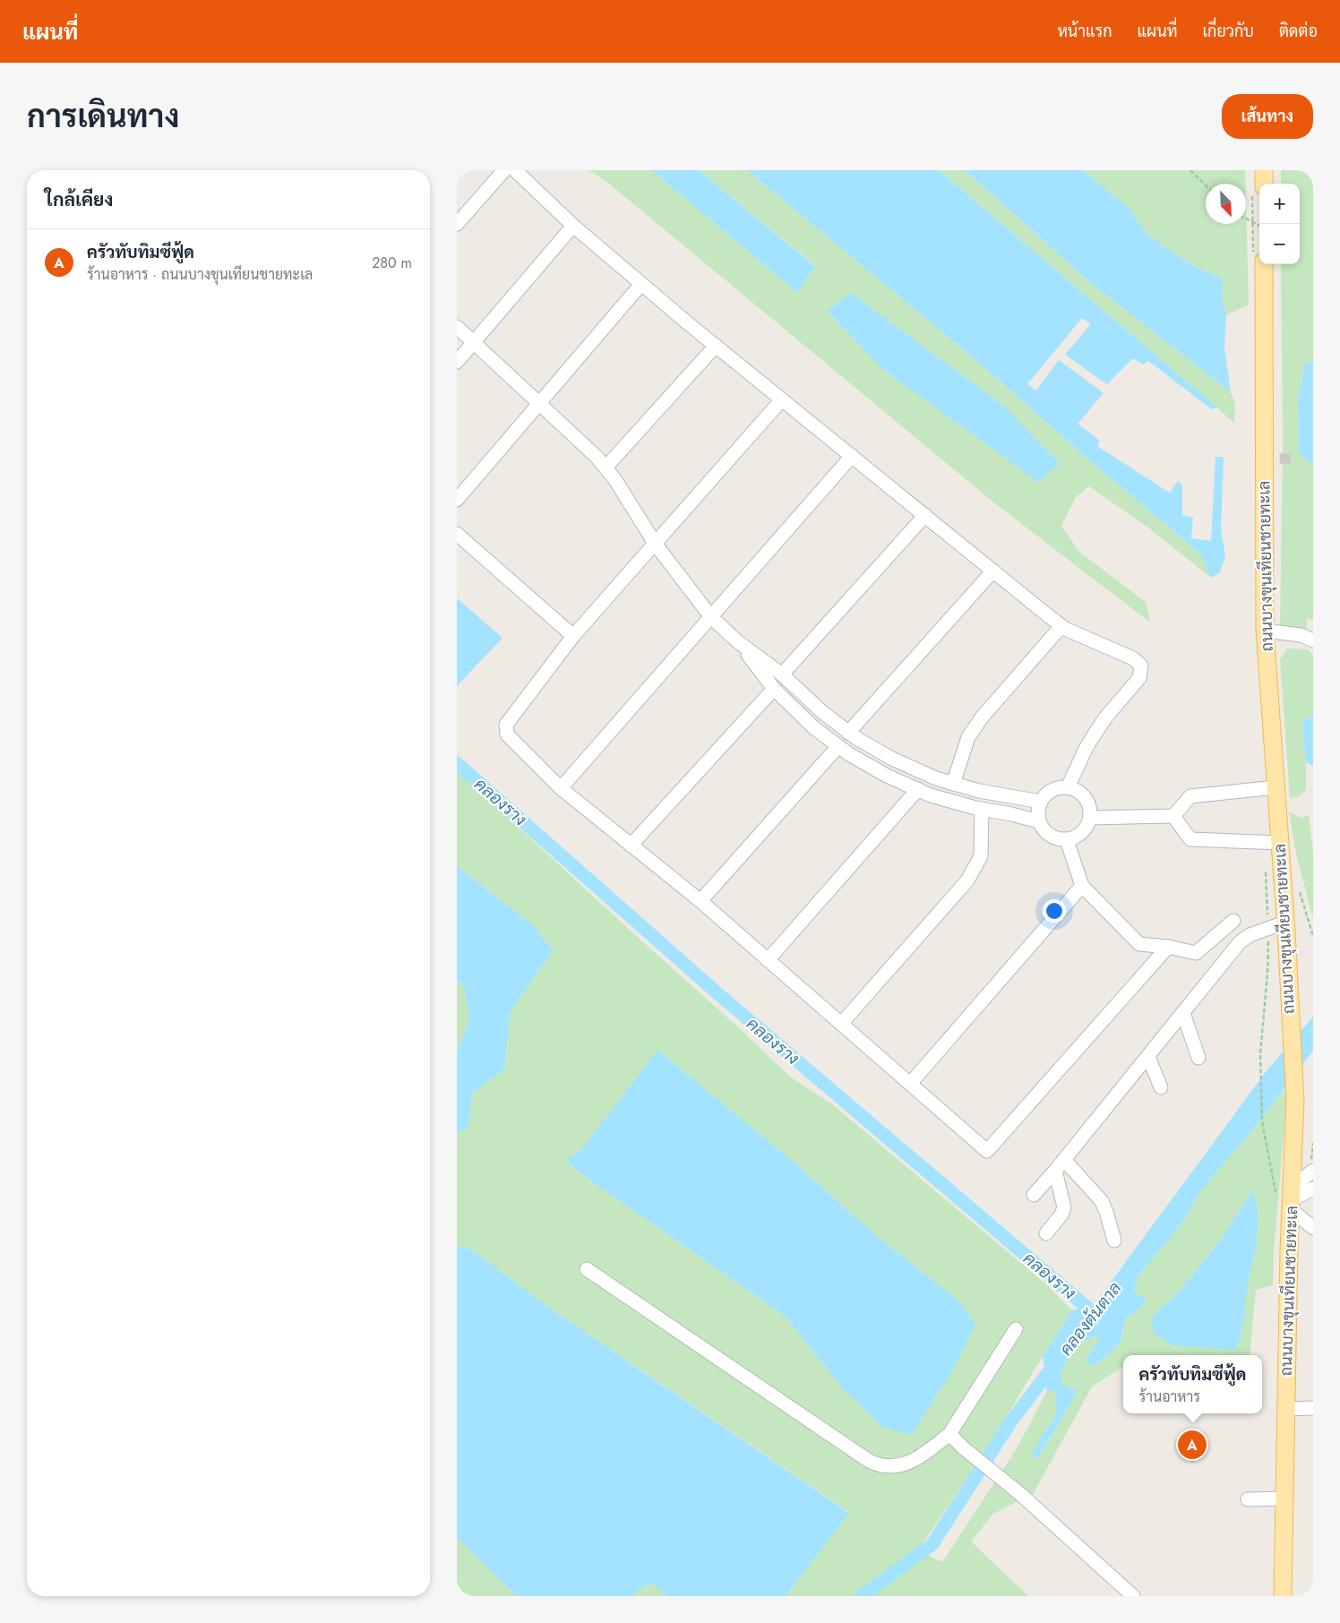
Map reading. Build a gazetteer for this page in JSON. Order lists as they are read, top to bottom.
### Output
{
  "streets": {
    "main road": ["ถนนบางขุนเทียนชายทะเล"]
  },
  "water": ["คลองราง", "คลองต้นตาล"],
  "north": "bottom right",
  "page": {
    "header": "แผนที่",
    "nav": [
      "หน้าแรก",
      "แผนที่",
      "เกี่ยวกับ",
      "ติดต่อ"
    ],
    "title": "การเดินทาง",
    "buttons": "เส้นทาง",
    "heading": "ใกล้เคียง",
    "map_buttons": ["+", "−"],
    "list": [
      {
        "mark": "A",
        "name": "ครัวทับทิมซีฟู้ด",
        "note": "ร้านอาหาร · ถนนบางขุนเทียนชายทะเล",
        "value": "280 m"
      }
    ],
    "popup": ["ครัวทับทิมซีฟู้ด", "ร้านอาหาร"],
    "pins": "A"
  }
}
